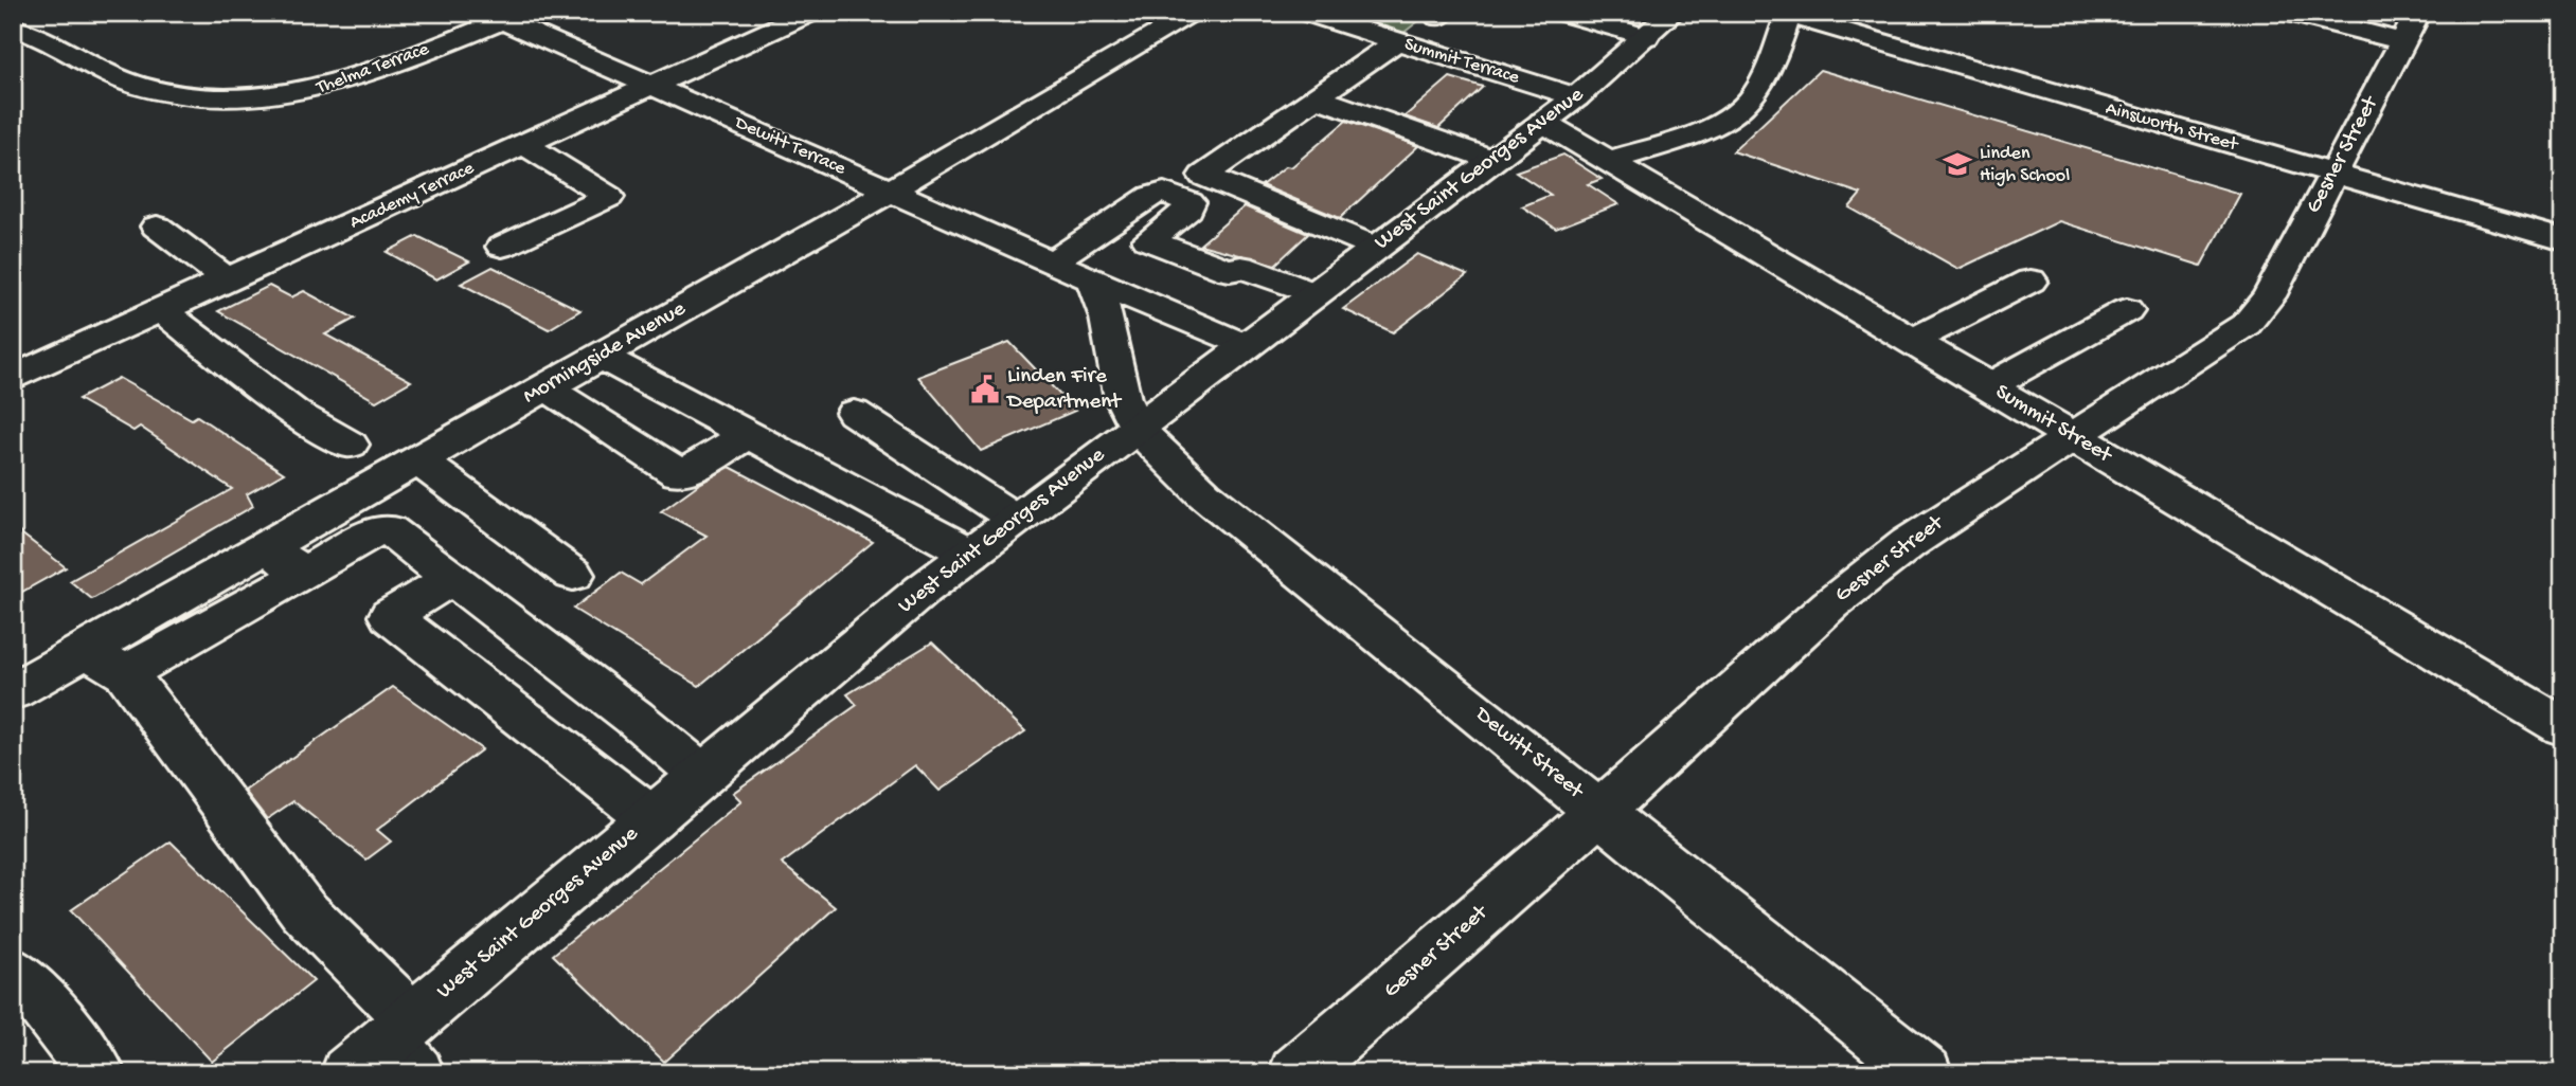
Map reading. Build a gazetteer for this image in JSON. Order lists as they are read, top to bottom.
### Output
{
  "streets": {
    "street": [
      "Summit Terrace",
      "Thelma Terrace",
      "Ainsworth Street",
      "Dewitt Terrace",
      "Gesner Street",
      "West Saint Georges Avenue",
      "Academy Terrace",
      "Morningside Avenue",
      "Summit Street",
      "Dewitt Street"
    ]
  },
  "crossings": [
    ["Summit Terrace", "West Saint Georges Avenue"],
    ["Thelma Terrace", "Dewitt Terrace"],
    ["Ainsworth Street", "Gesner Street"],
    ["Dewitt Terrace", "West Saint Georges Avenue"],
    ["Dewitt Terrace", "Academy Terrace"],
    ["Dewitt Terrace", "Morningside Avenue"],
    ["Gesner Street", "Summit Street"],
    ["Gesner Street", "Dewitt Street"],
    ["West Saint Georges Avenue", "Summit Street"],
    ["West Saint Georges Avenue", "Dewitt Street"]
  ],
  "places": {
    "school or university": ["Linden High School"],
    "public building": ["Linden Fire Department"]
  }
}
